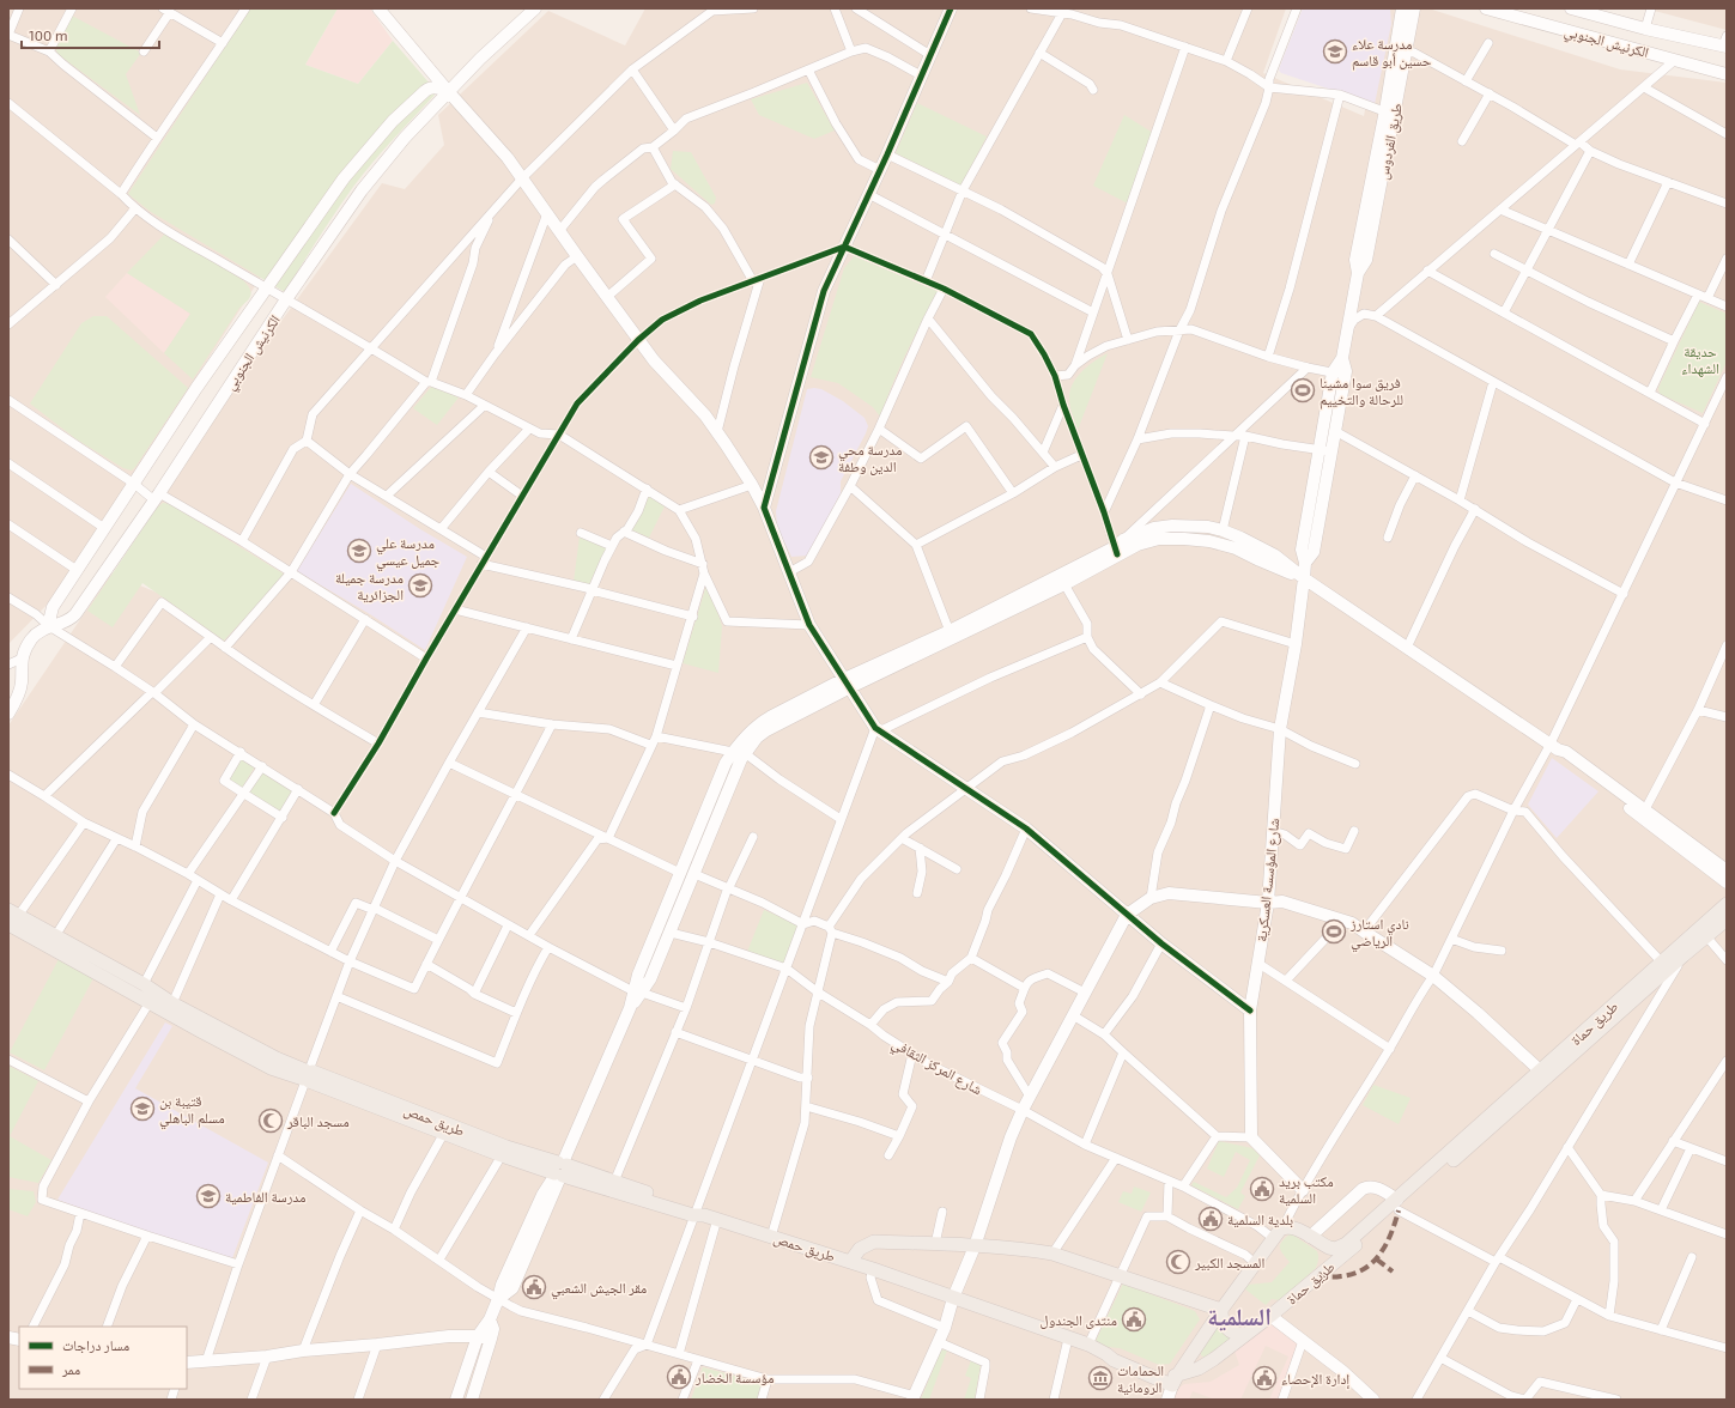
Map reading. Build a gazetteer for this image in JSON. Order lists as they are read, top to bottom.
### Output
{
  "streets": {
    "main road": [
      "الكرنيش الجنوبي",
      "طريق الفردوس",
      "شارع المؤسسة العسكرية",
      "طريق حماة",
      "طريق حمص"
    ],
    "street": ["شارع المركز الثقافي"]
  },
  "crossings": [
    ["طريق الفردوس", "شارع المؤسسة العسكرية"],
    ["طريق حماة", "طريق حمص"]
  ],
  "districts": ["السلمية"],
  "parks": ["حديقة الشهداء"],
  "places": {
    "school or university": [
      "مدرسة علاء حسين أبو قاسم",
      "مدرسة محي الدين وطفة",
      "مدرسة علي جميل عيسي",
      "مدرسة جميلة الجزائرية",
      "قتيبة بن مسلم الباهلي",
      "مدرسة الفاطمية"
    ],
    "sports": ["فريق سوا مشينا للرحالة والتخييم", "نادي استارز الرياضي"],
    "mosque": ["مسجد الباقر", "المسجد الكبير"],
    "public building": [
      "مكتب بريد السلمية",
      "بلدية السلمية",
      "مقر الجيش الشعبي",
      "منتدى الجندول",
      "مؤسسة الخضار",
      "إدارة الإحصاء"
    ],
    "museum": ["الحمامات الرومانية"]
  },
  "legend": ["مسار دراجات", "ممر"],
  "scale_bar": "100 m"
}
